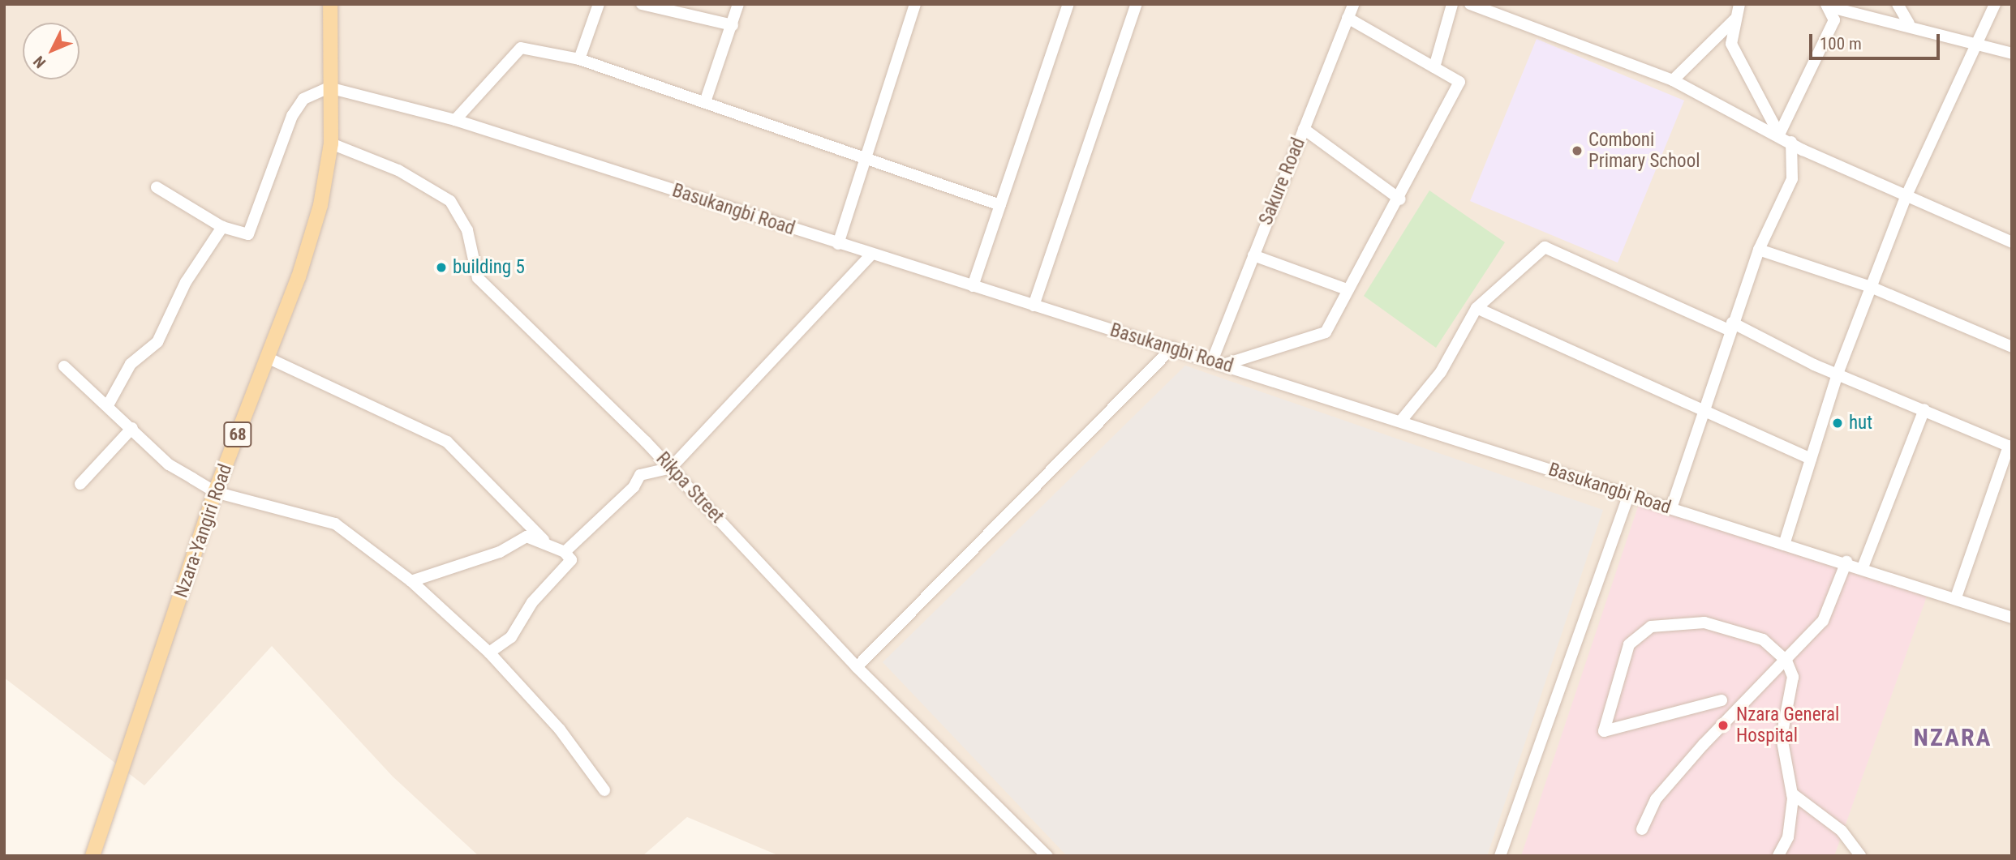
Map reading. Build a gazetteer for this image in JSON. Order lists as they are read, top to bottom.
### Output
{
  "streets": {
    "main road": ["68", "Nzara-Yangiri Road"],
    "street": ["Sakure Road", "Basukangbi Road", "Rikpa Street"]
  },
  "crossings": [
    ["Sakure Road", "Basukangbi Road"],
    ["Basukangbi Road", "Nzara-Yangiri Road"],
    ["Rikpa Street", "Nzara-Yangiri Road"]
  ],
  "districts": ["NZARA"],
  "places": [
    "Comboni Primary School",
    "building 5",
    "hut",
    "Nzara General Hospital"
  ],
  "scale_bar": "100 m",
  "north": "bottom left"
}
